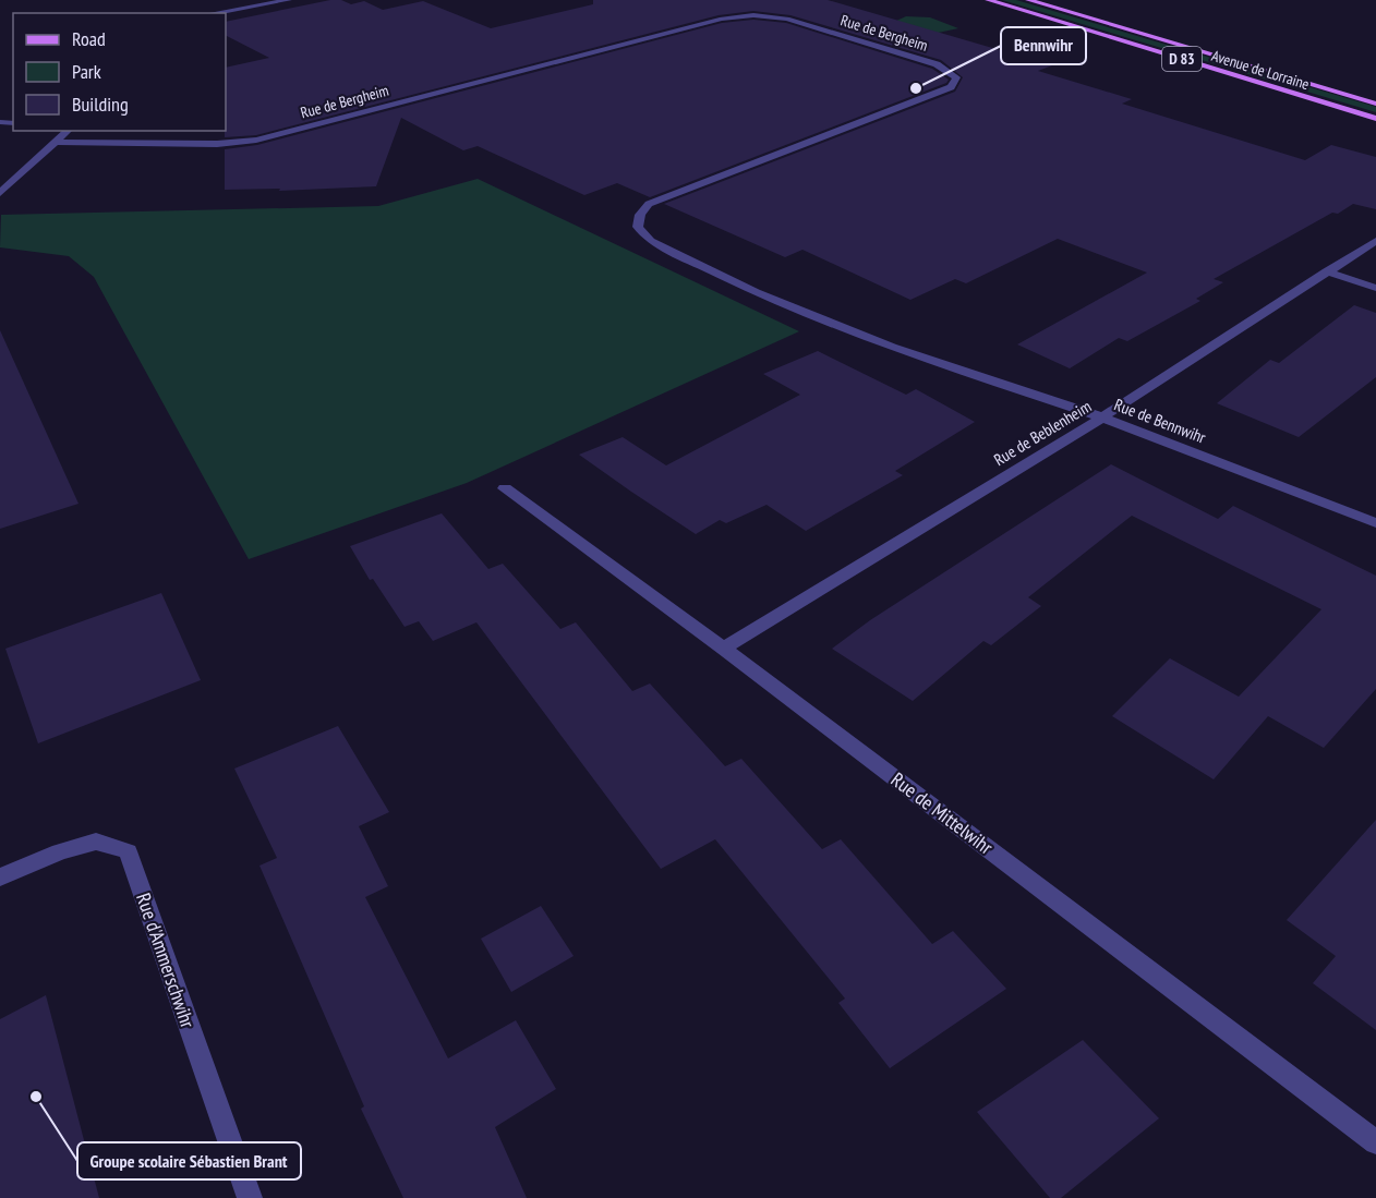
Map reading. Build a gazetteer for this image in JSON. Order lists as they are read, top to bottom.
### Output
{
  "streets": {
    "main road": ["D 83", "Avenue de Lorraine"],
    "street": [
      "Rue de Bergheim",
      "Rue de Bennwihr",
      "Rue de Beblenheim",
      "Rue de Mittelwihr",
      "Rue d'Ammerschwihr"
    ]
  },
  "crossings": [
    ["Rue de Bergheim", "Rue de Bennwihr"],
    ["Rue de Bennwihr", "Rue de Beblenheim"],
    ["Rue de Beblenheim", "Rue de Mittelwihr"]
  ],
  "places": ["Bennwihr", "Groupe scolaire Sébastien Brant"],
  "legend": ["Road", "Park", "Building"]
}
